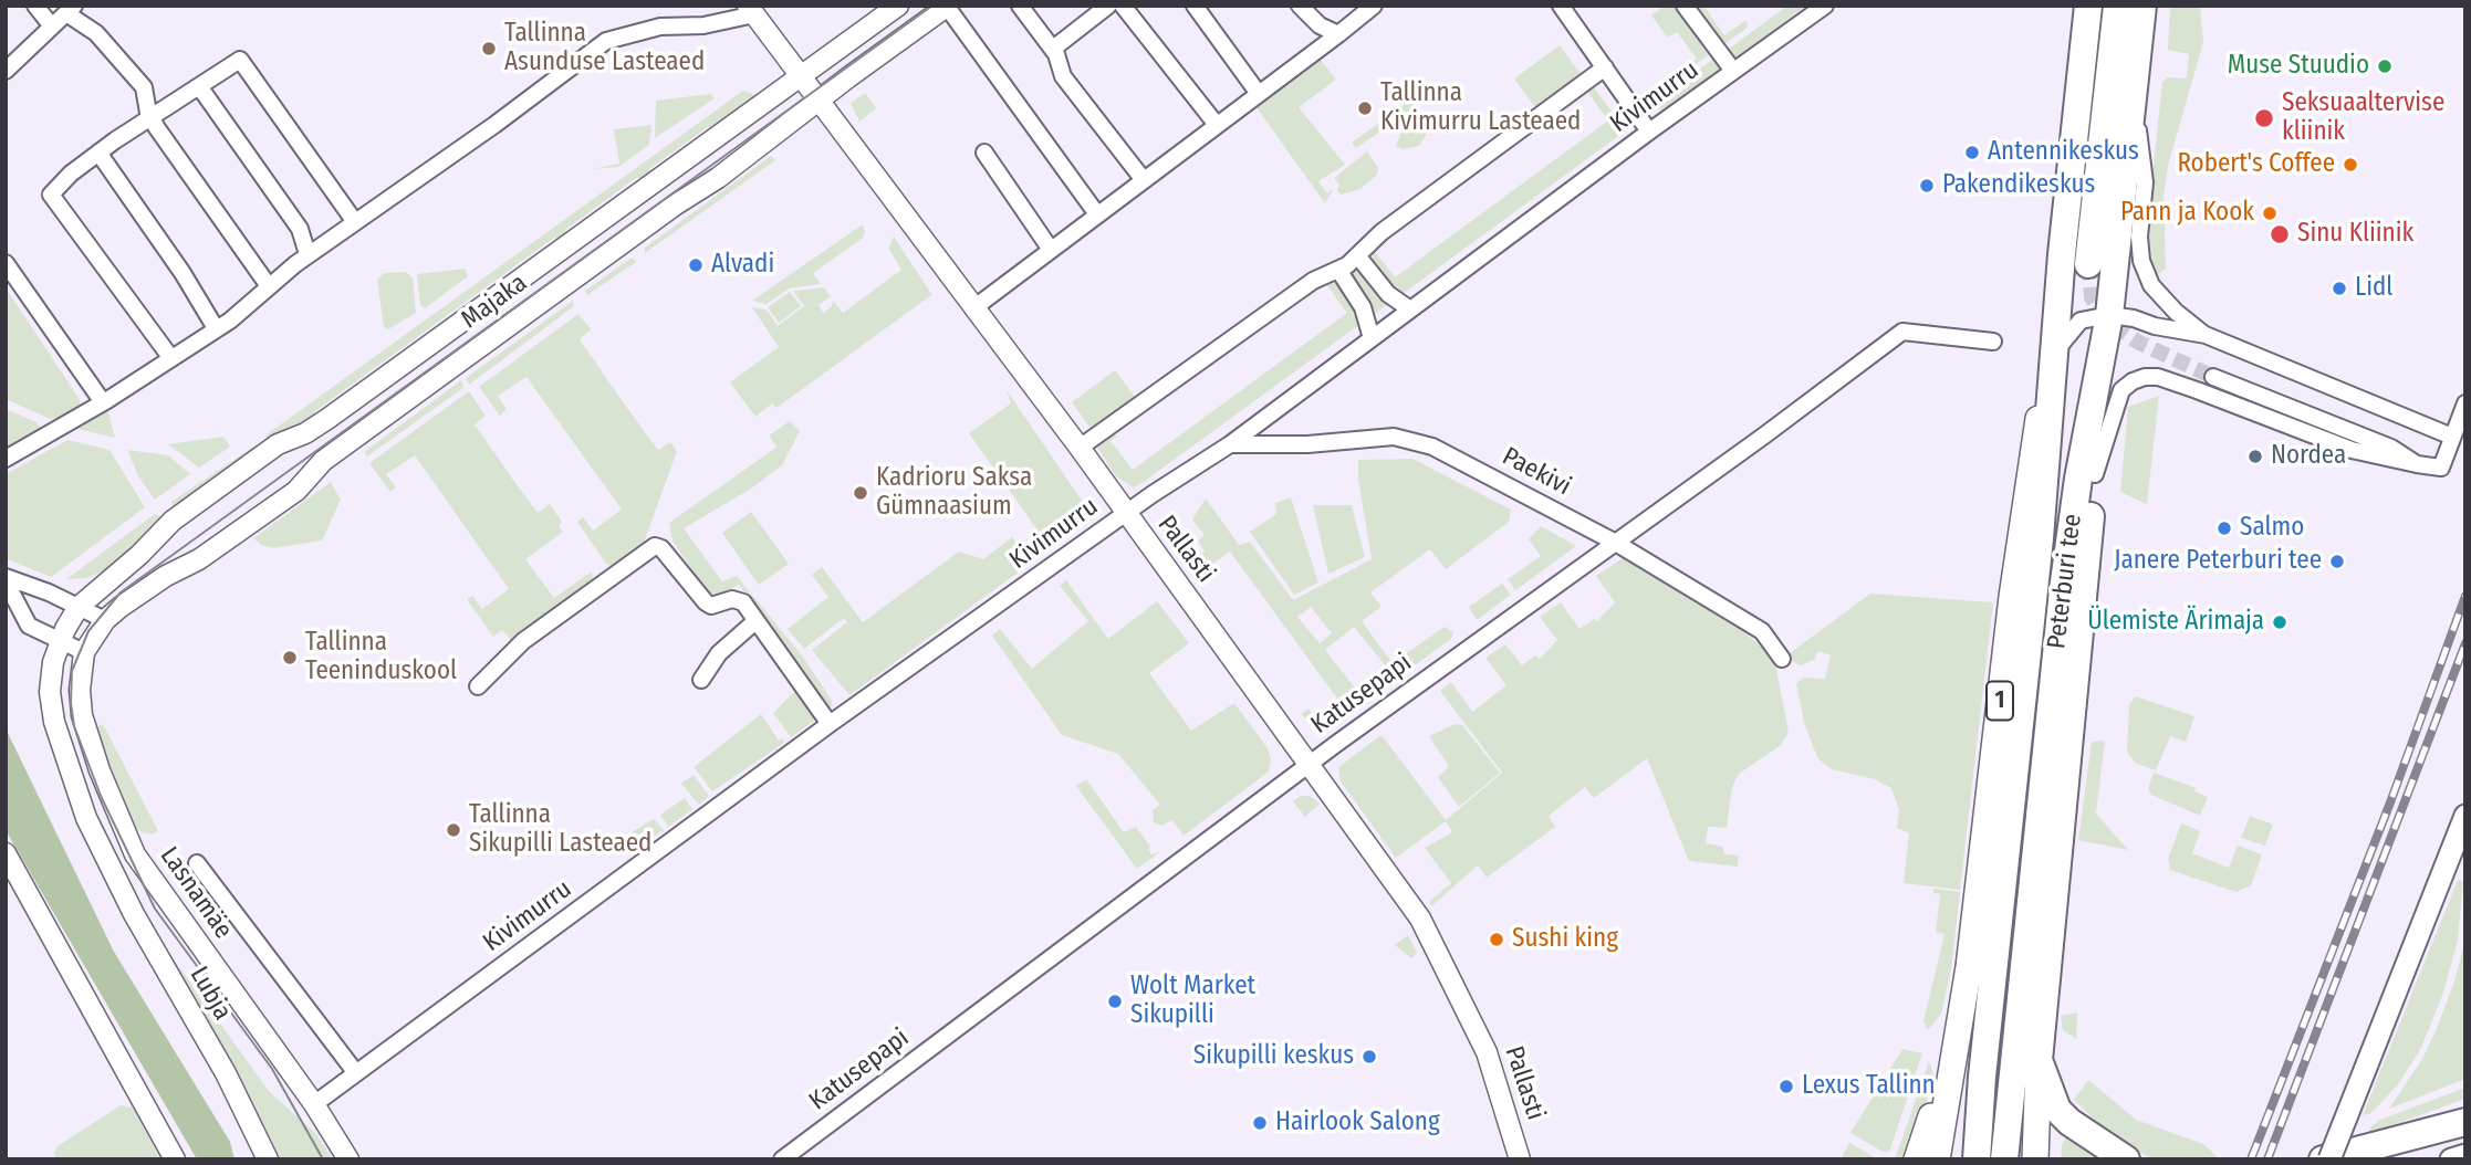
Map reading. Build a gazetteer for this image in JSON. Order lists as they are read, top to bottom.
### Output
{
  "streets": {
    "highway": ["Peterburi tee", "1"],
    "street": [
      "Kivimurru",
      "Majaka",
      "Paekivi",
      "Pallasti",
      "Katusepapi",
      "Lasnamäe",
      "Lubja"
    ]
  },
  "crossings": [
    ["Kivimurru", "Paekivi"],
    ["Kivimurru", "Pallasti"],
    ["Kivimurru", "Lasnamäe"],
    ["Majaka", "Pallasti"],
    ["Majaka", "Lasnamäe"],
    ["Paekivi", "Katusepapi"],
    ["Pallasti", "Katusepapi"],
    ["Peterburi tee", "1"]
  ],
  "places": [
    "Tallinna Asunduse Lasteaed",
    "Muse Stuudio",
    "Tallinna Kivimurru Lasteaed",
    "Seksuaaltervise kliinik",
    "Antennikeskus",
    "Robert's Coffee",
    "Pakendikeskus",
    "Pann ja Kook",
    "Sinu Kliinik",
    "Alvadi",
    "Lidl",
    "Nordea",
    "Kadrioru Saksa Gümnaasium",
    "Salmo",
    "Janere Peterburi tee",
    "Ülemiste Ärimaja",
    "Tallinna Teeninduskool",
    "Tallinna Sikupilli Lasteaed",
    "Sushi king",
    "Wolt Market Sikupilli",
    "Sikupilli keskus",
    "Lexus Tallinn",
    "Hairlook Salong"
  ]
}
